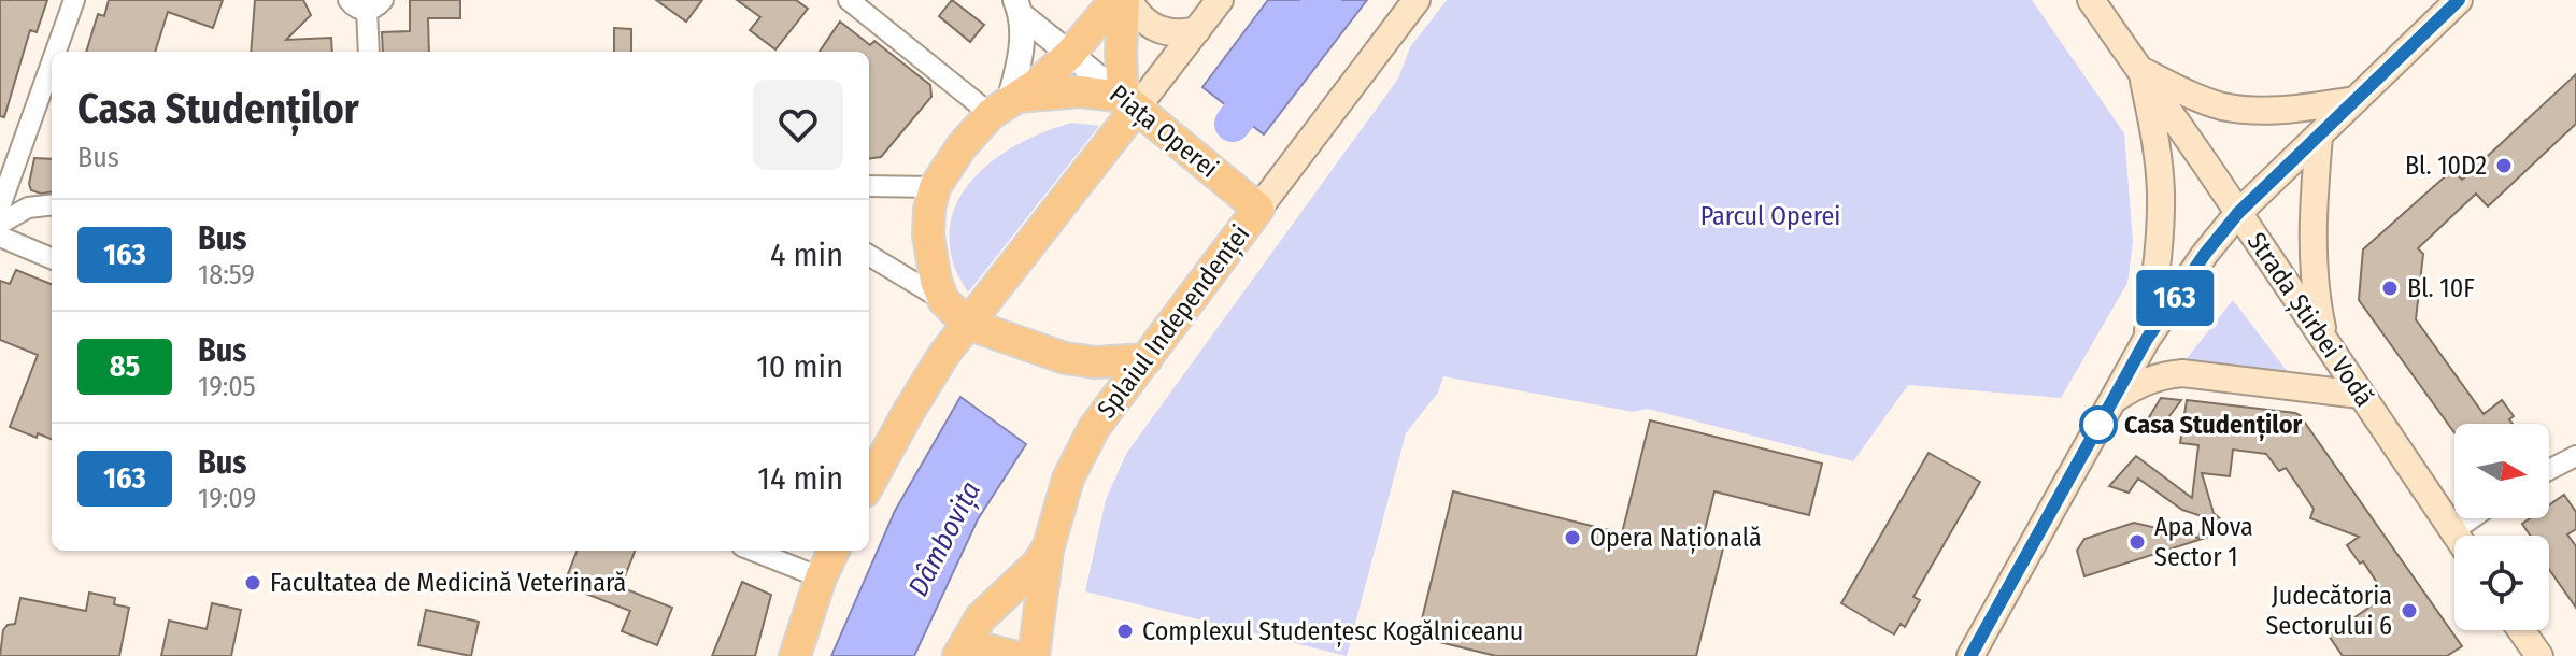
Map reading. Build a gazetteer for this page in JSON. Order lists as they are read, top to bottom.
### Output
{
  "streets": {
    "main road": ["Piața Operei", "Strada Știrbei Vodă", "Splaiul Independenței"]
  },
  "crossings": [
    ["Piața Operei", "Splaiul Independenței"]
  ],
  "water": ["Dâmbovița"],
  "parks": ["Parcul Operei"],
  "places": [
    "Bl. 10D2",
    "Bl. 10F",
    "Casa Studenților",
    "Opera Națională",
    "Apa Nova Sector 1",
    "Facultatea de Medicină Veterinară",
    "Judecătoria Sectorului 6",
    "Complexul Studențesc Kogălniceanu"
  ],
  "lines": ["bus line 163"],
  "north": "right",
  "page": {
    "on_map": "163",
    "heading": ["Casa Studenților", "Bus"],
    "list": [
      {
        "mark": "163",
        "name": "Bus",
        "note": "18:59",
        "value": "4 min"
      },
      {
        "mark": "85",
        "name": "Bus",
        "note": "19:05",
        "value": "10 min"
      },
      {
        "mark": "163",
        "name": "Bus",
        "note": "19:09",
        "value": "14 min"
      }
    ]
  }
}
